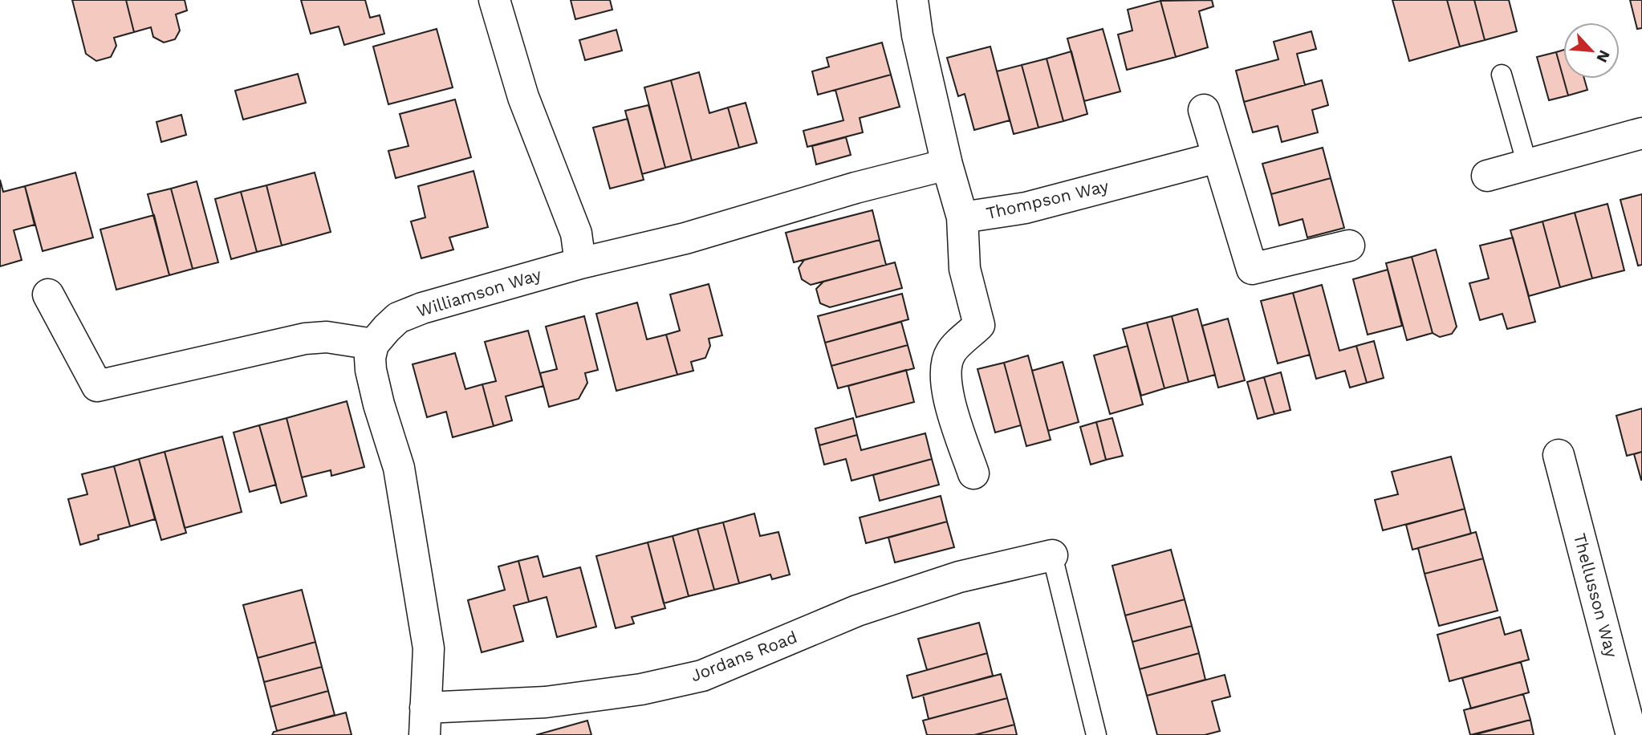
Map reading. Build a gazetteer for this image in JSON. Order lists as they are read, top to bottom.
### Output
{
  "streets": {
    "street": [
      "Thompson Way",
      "Williamson Way",
      "Thellusson Way",
      "Jordans Road"
    ]
  },
  "crossings": [
    ["Thompson Way", "Williamson Way"]
  ],
  "north": "bottom right"
}
